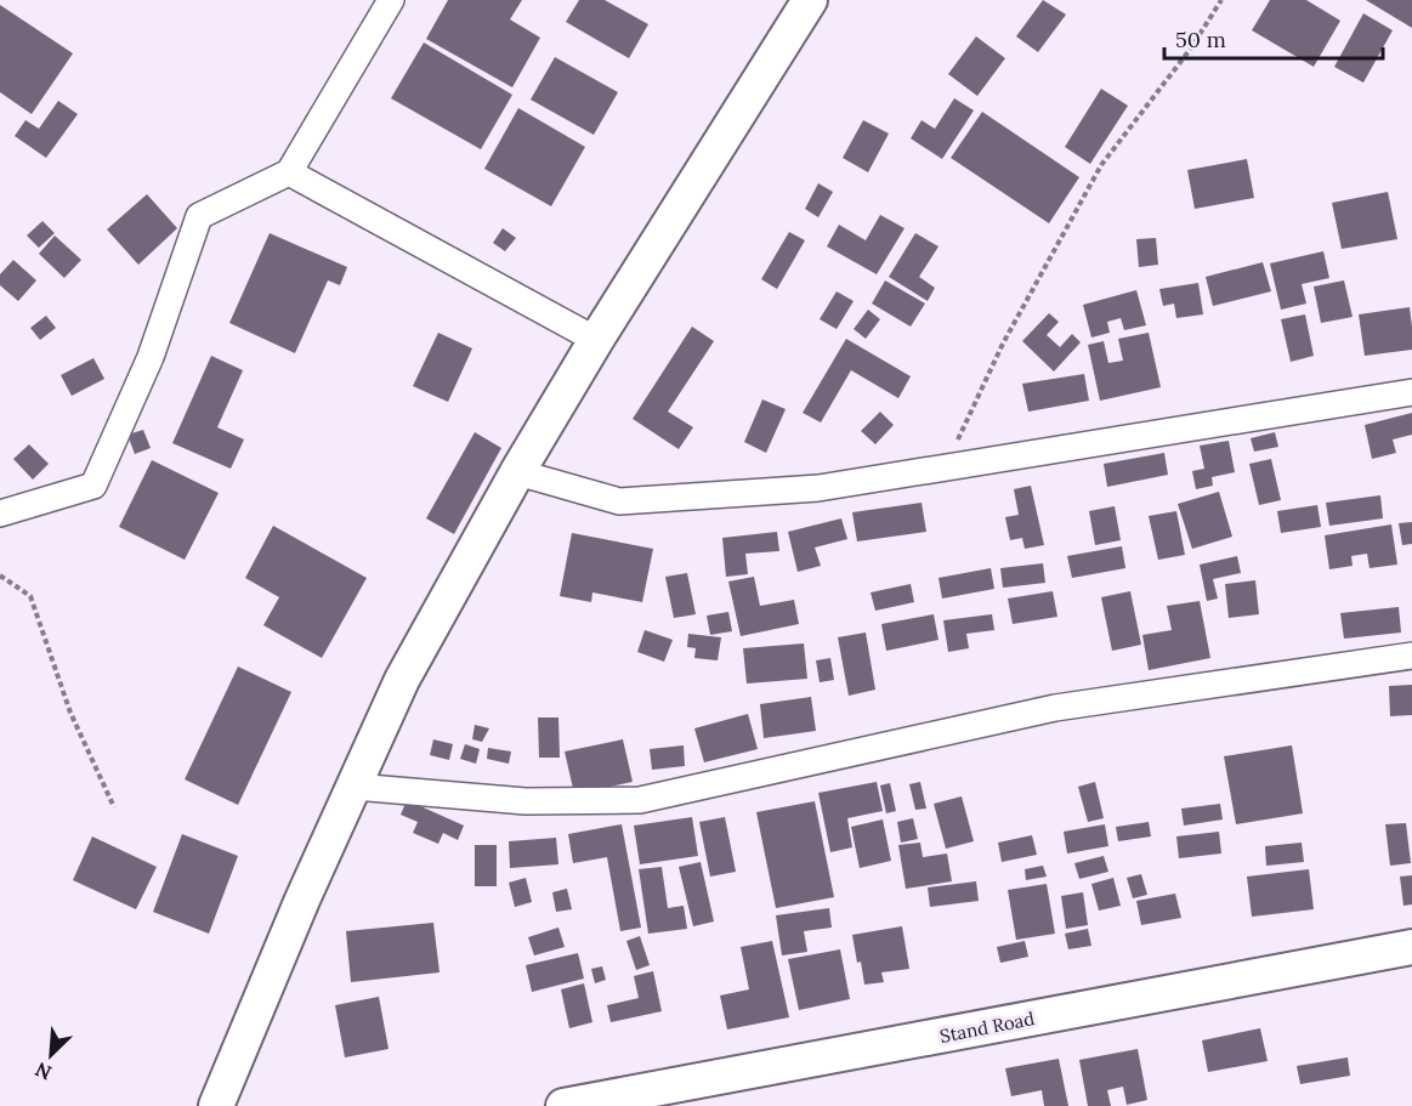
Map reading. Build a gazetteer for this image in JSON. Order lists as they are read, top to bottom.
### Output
{
  "streets": {
    "main road": ["Stand Road"]
  },
  "scale_bar": "50 m",
  "north": "bottom left"
}
